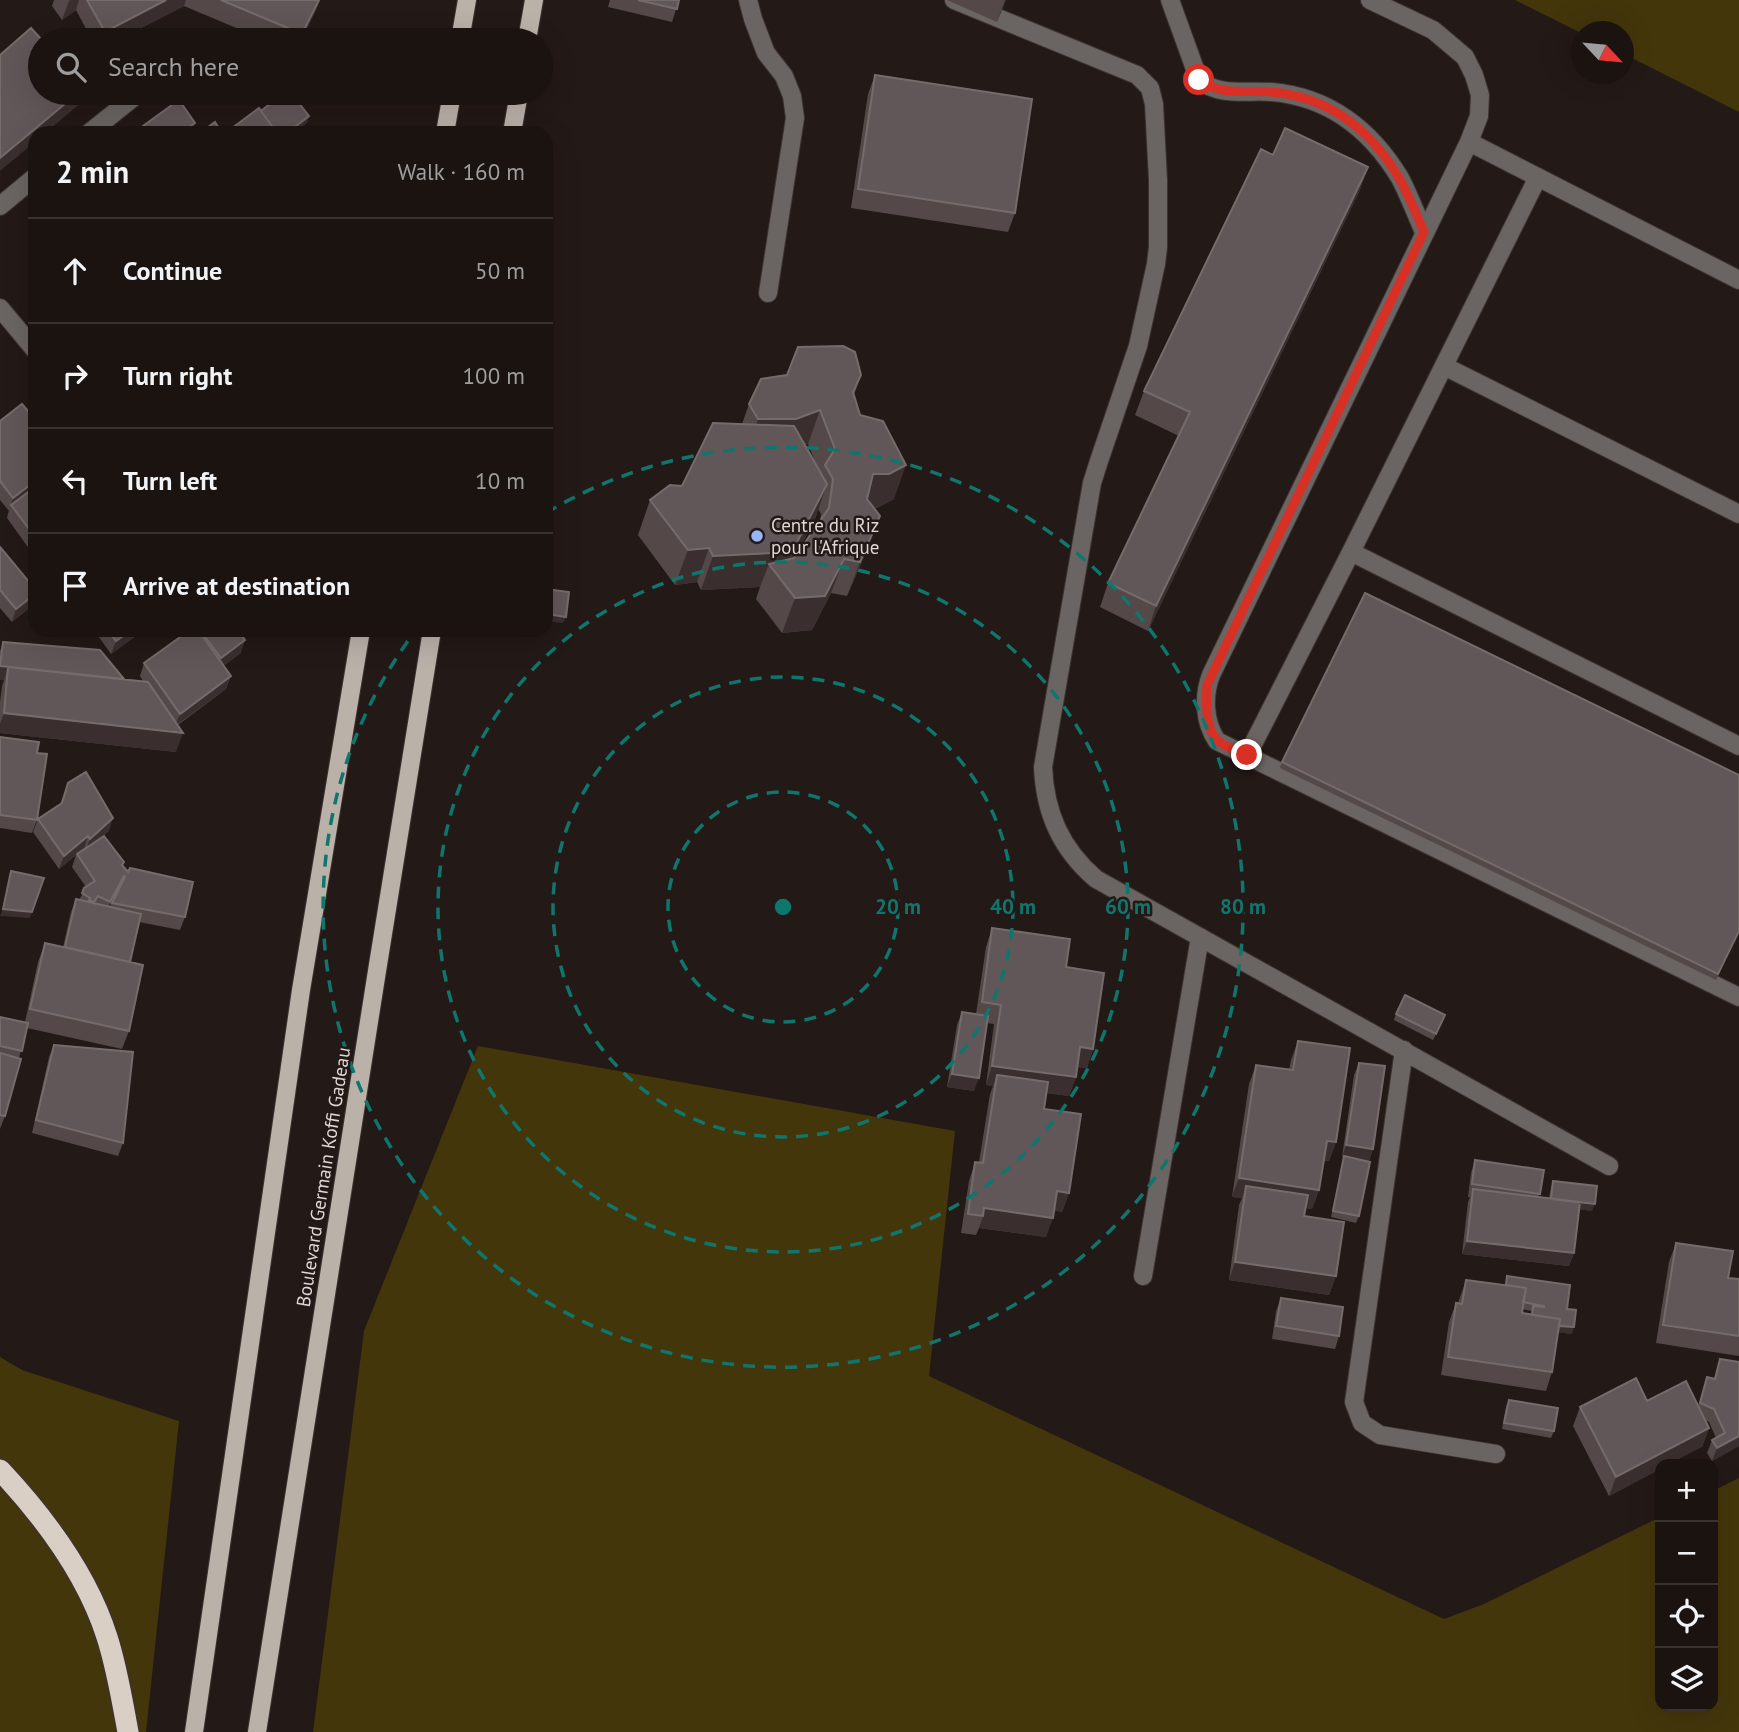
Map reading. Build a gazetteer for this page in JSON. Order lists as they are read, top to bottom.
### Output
{
  "streets": {
    "main road": ["Boulevard Germain Koffi Gadeau"]
  },
  "places": ["Centre du Riz pour l'Afrique"],
  "north": "bottom right",
  "page": {
    "search": "Search here",
    "heading": ["2 min", "Walk · 160 m"],
    "list": [
      ["Continue", "50 m"],
      ["Turn right", "100 m"],
      ["Turn left", "10 m"],
      "Arrive at destination"
    ],
    "map_buttons": ["+", "−"]
  },
  "rings": [
    "20 m",
    "40 m",
    "60 m",
    "80 m"
  ]
}
